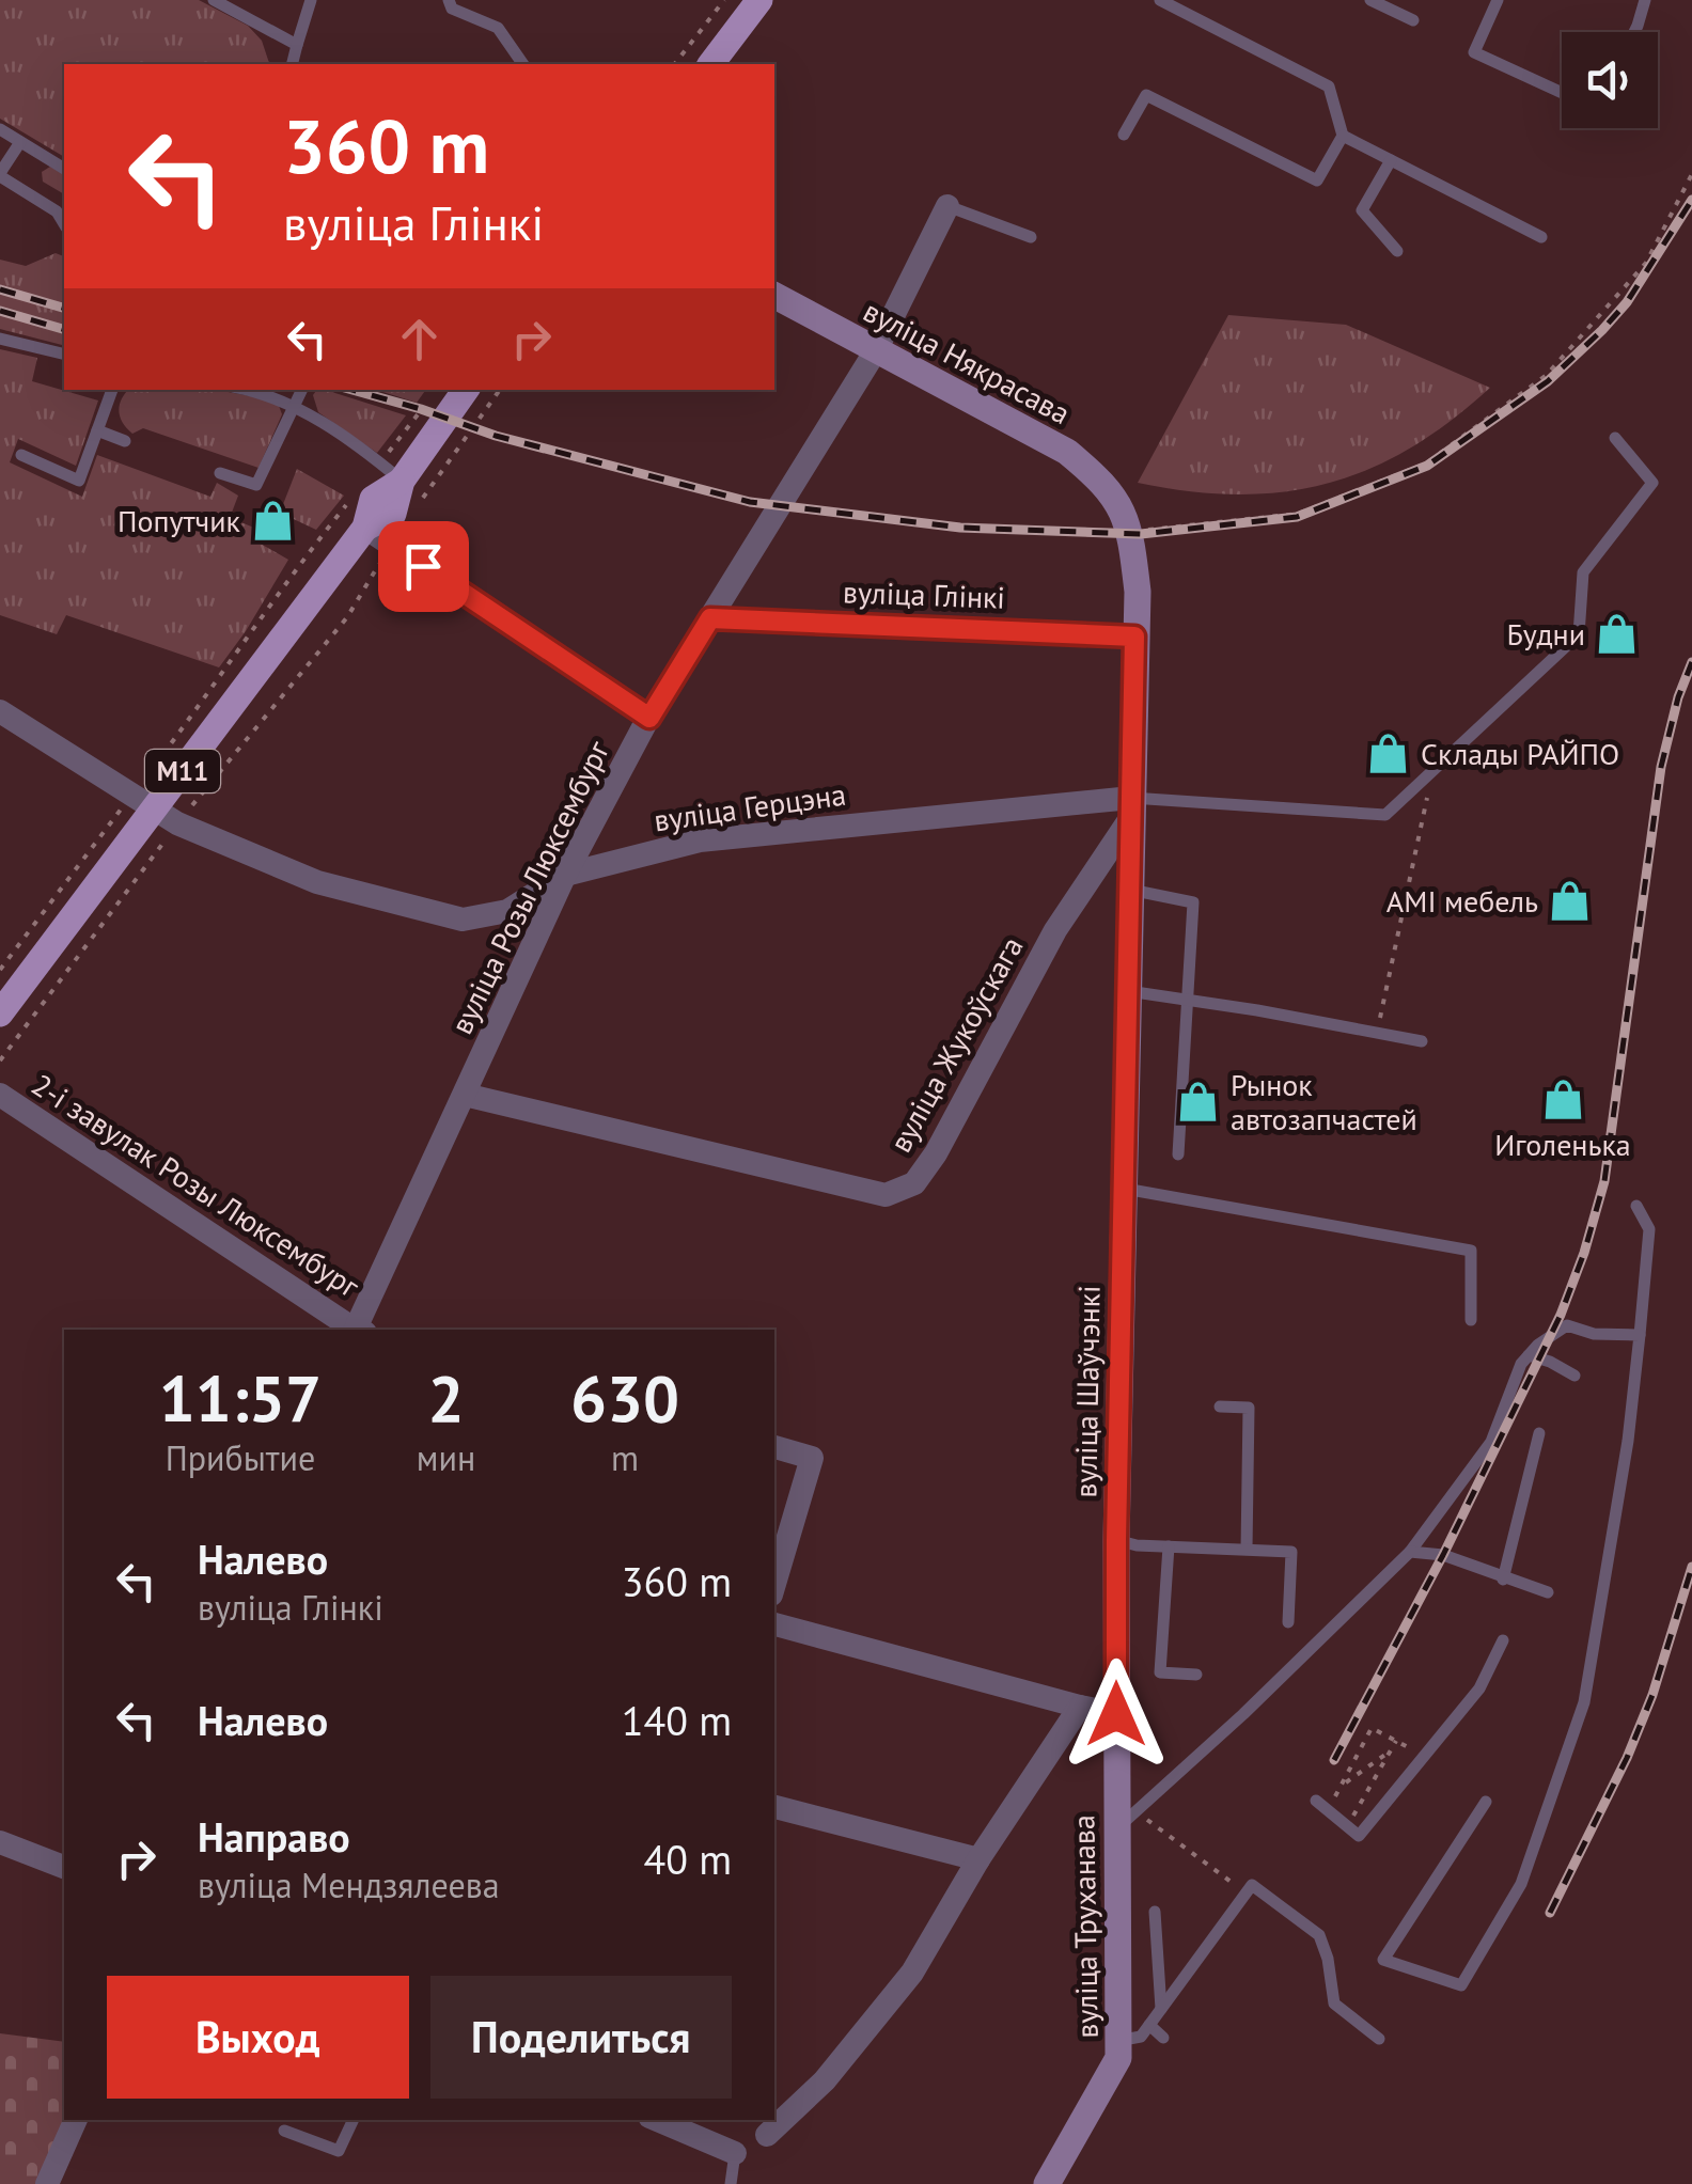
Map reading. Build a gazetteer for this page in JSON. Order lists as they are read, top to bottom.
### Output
{
  "streets": {
    "main road": [
      "вуліца Някрасава",
      "М11",
      "вуліца Шаўчэнкі",
      "вуліца Труханава"
    ],
    "street": [
      "вуліца Глінкі",
      "вуліца Герцэна",
      "вуліца Розы Люксембург",
      "вуліца Жукоўскага",
      "2-і завулак Розы Люксембург"
    ]
  },
  "crossings": [
    ["вуліца Някрасава", "вуліца Розы Люксембург"],
    ["вуліца Някрасава", "вуліца Шаўчэнкі"],
    ["вуліца Глінкі", "вуліца Розы Люксембург"],
    ["вуліца Глінкі", "вуліца Шаўчэнкі"],
    ["М11", "вуліца Герцэна"],
    ["вуліца Герцэна", "вуліца Розы Люксембург"],
    ["вуліца Герцэна", "вуліца Жукоўскага"],
    ["вуліца Герцэна", "вуліца Шаўчэнкі"],
    ["вуліца Розы Люксембург", "вуліца Жукоўскага"],
    ["вуліца Жукоўскага", "вуліца Шаўчэнкі"],
    ["вуліца Шаўчэнкі", "вуліца Труханава"]
  ],
  "places": {
    "shop": [
      "Попутчик",
      "Будни",
      "Склады РАЙПО",
      "AMI мебель",
      "Иголенька",
      "Рынок автозапчастей"
    ]
  },
  "page": {
    "turn": ["360 m", "вуліца Глінкі"],
    "eta": [
      "11:57",
      "Прибытие",
      "2",
      "мин",
      "630",
      "m"
    ],
    "list": [
      {
        "name": "Налево",
        "note": "вуліца Глінкі",
        "value": "360 m"
      },
      {
        "name": "Налево",
        "value": "140 m"
      },
      {
        "name": "Направо",
        "note": "вуліца Мендзялеева",
        "value": "40 m"
      }
    ],
    "buttons": ["Выход", "Поделиться"]
  }
}
